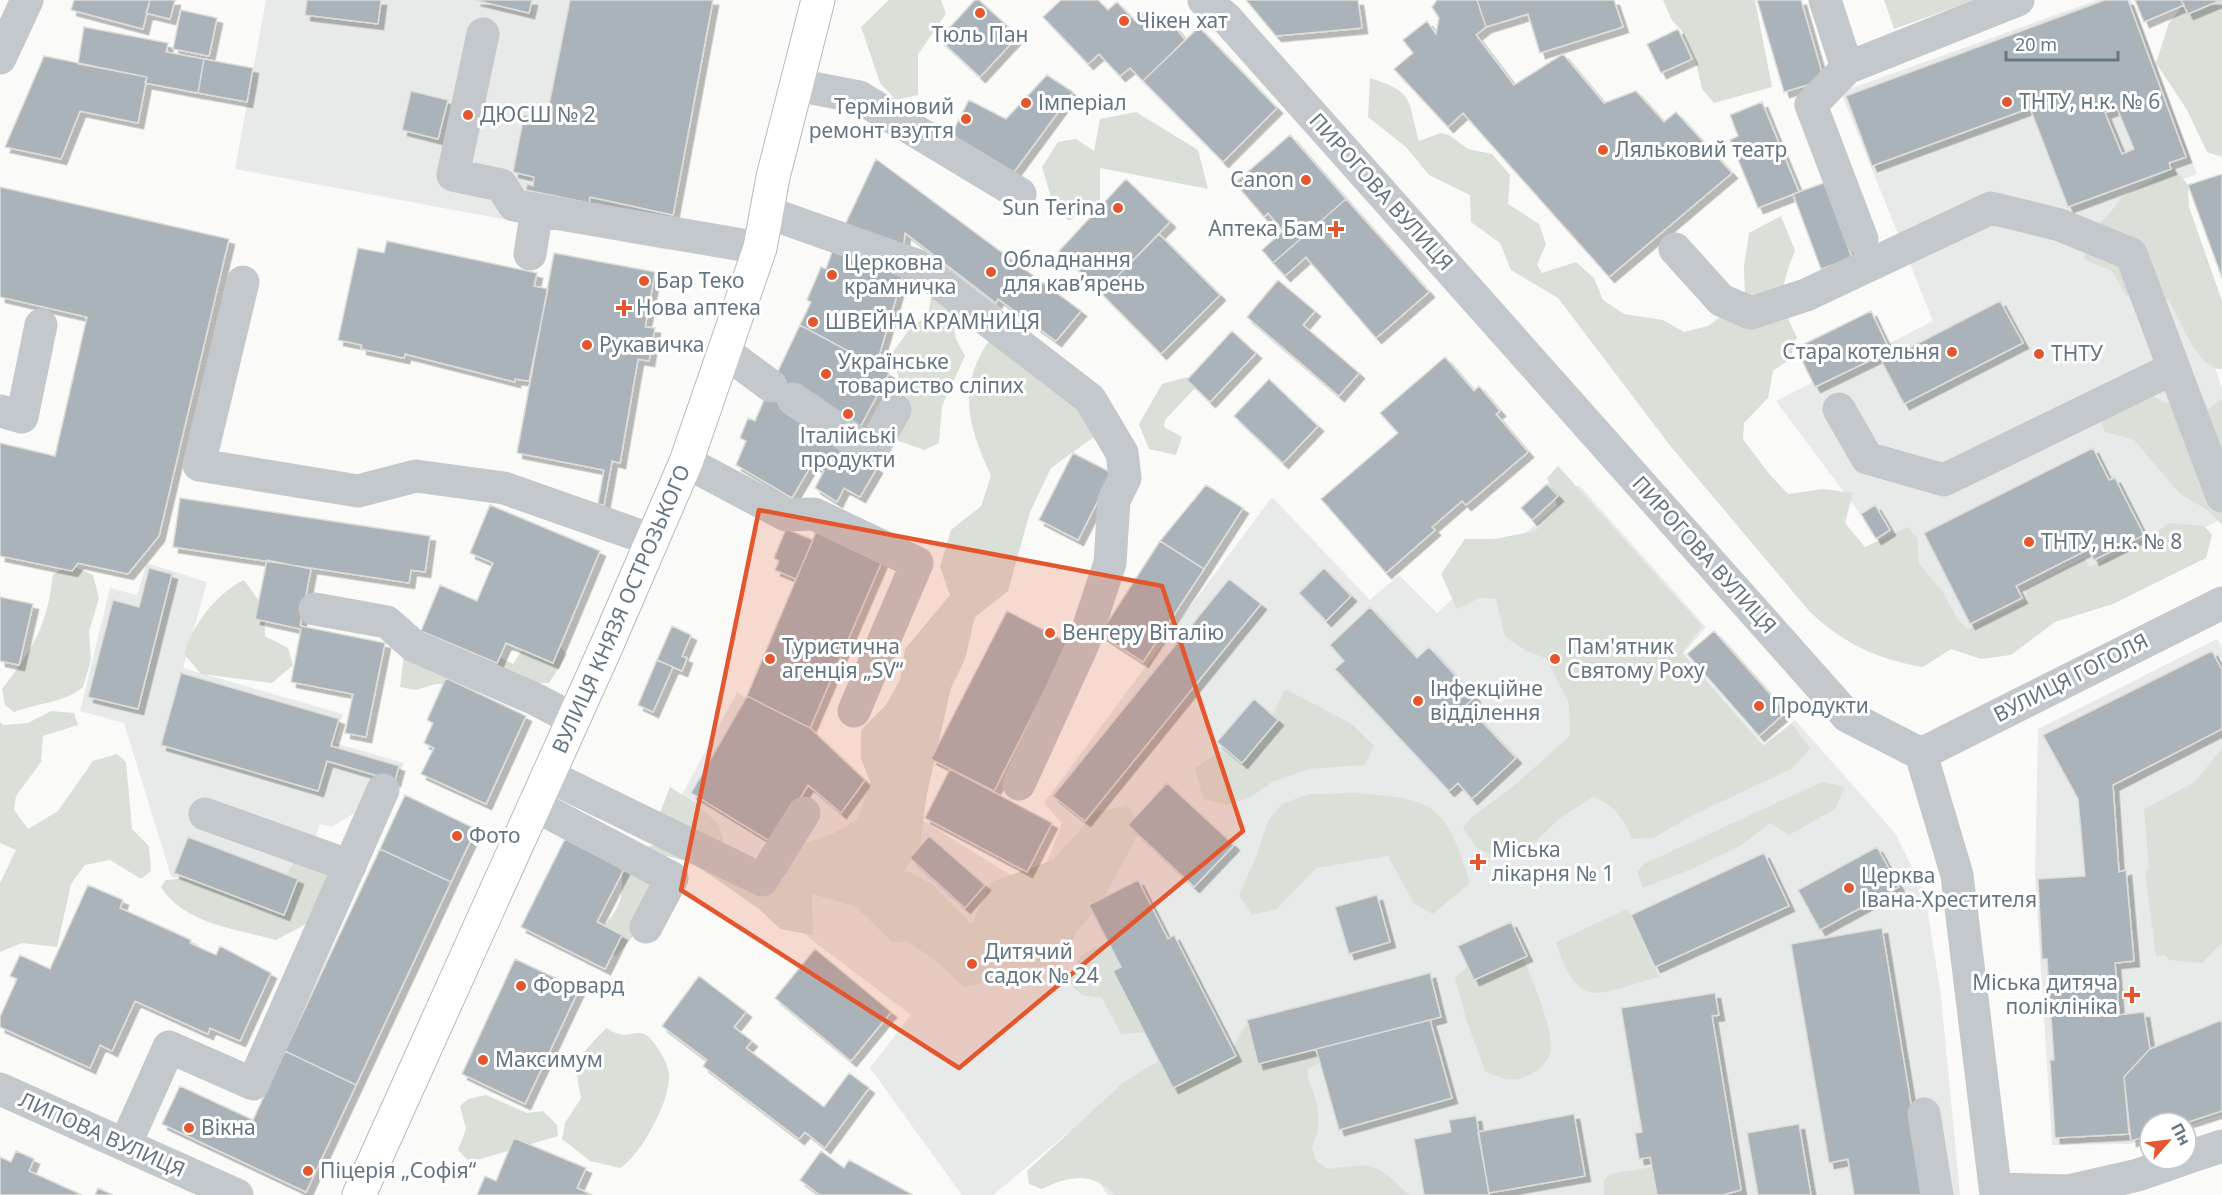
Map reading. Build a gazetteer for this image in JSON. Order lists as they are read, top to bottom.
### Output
{
  "streets": {
    "main road": ["ВУЛИЦЯ КНЯЗЯ ОСТРОЗЬКОГО"],
    "street": ["ПИРОГОВА ВУЛИЦЯ", "ВУЛИЦЯ ГОГОЛЯ", "ЛИПОВА ВУЛИЦЯ"]
  },
  "crossings": [
    ["ПИРОГОВА ВУЛИЦЯ", "ВУЛИЦЯ ГОГОЛЯ"]
  ],
  "places": {
    "other": [
      "Тюль Пан",
      "Чікен хат",
      "ТНТУ, н.к. № 6",
      "Імперіал",
      "ДЮСШ № 2",
      "Терміновий ремонт взуття",
      "Ляльковий театр",
      "Canon",
      "Sun Terina",
      "Обладнання для кав’ярень",
      "Церковна крамничка",
      "Бар Теко",
      "ШВЕЙНА КРАМНИЦЯ",
      "Рукавичка",
      "Стара котельня",
      "ТНТУ",
      "Українське товариство сліпих",
      "Італійські продукти",
      "ТНТУ, н.к. № 8",
      "Венгеру Віталію",
      "Туристична агенція „SV“",
      "Пам'ятник Святому Роху",
      "Інфекційне відділення",
      "Продукти",
      "Фото",
      "Церква Івана-Хрестителя",
      "Дитячий садок № 24",
      "Форвард",
      "Максимум",
      "Вікна",
      "Піцерія „Софія“"
    ],
    "health": [
      "Аптека Бам",
      "Нова аптека",
      "Міська лікарня № 1",
      "Міська дитяча поліклініка"
    ]
  },
  "scale_bar": "20 m",
  "north": "top right"
}
